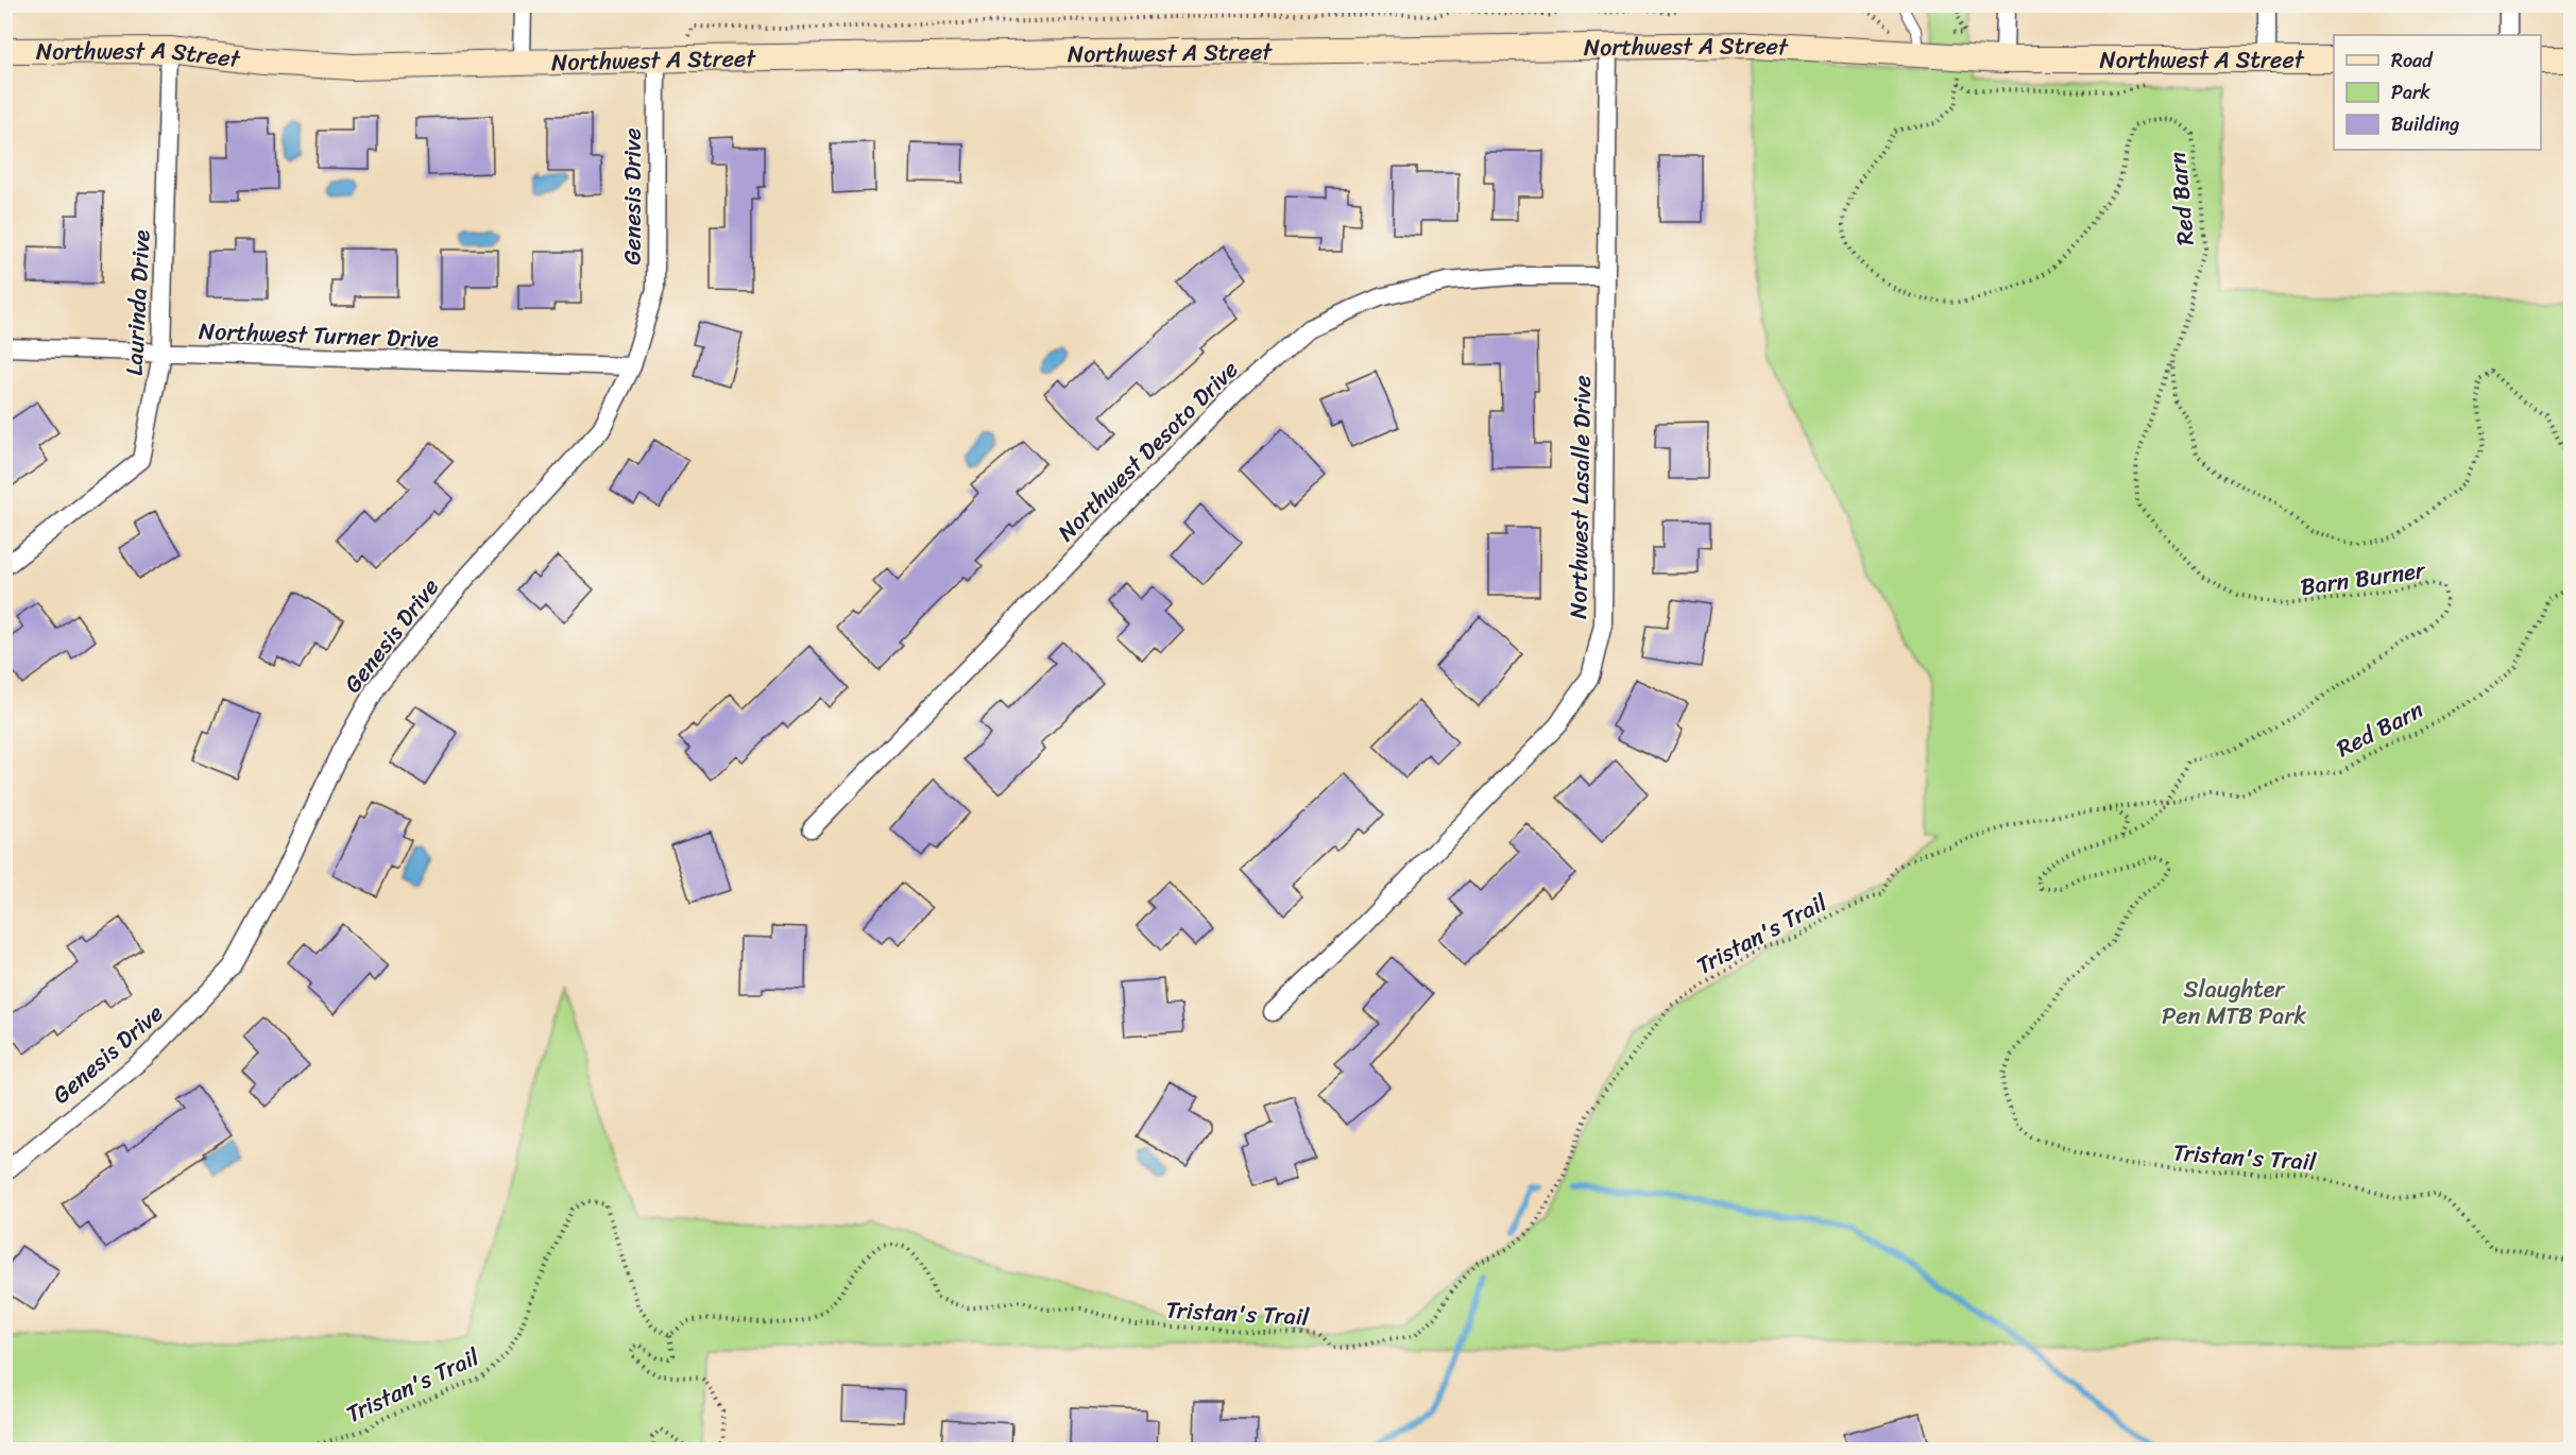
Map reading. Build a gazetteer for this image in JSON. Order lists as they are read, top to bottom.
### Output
{
  "streets": {
    "street": [
      "Northwest A Street",
      "Genesis Drive",
      "Laurinda Drive",
      "Northwest Turner Drive",
      "Northwest Desoto Drive",
      "Northwest Lasalle Drive"
    ],
    "path": ["Red Barn", "Barn Burner", "Tristan's Trail"]
  },
  "crossings": [
    ["Northwest A Street", "Genesis Drive"],
    ["Northwest A Street", "Laurinda Drive"],
    ["Northwest A Street", "Northwest Lasalle Drive"],
    ["Genesis Drive", "Northwest Turner Drive"],
    ["Red Barn", "Barn Burner"],
    ["Laurinda Drive", "Northwest Turner Drive"],
    ["Northwest Desoto Drive", "Northwest Lasalle Drive"]
  ],
  "parks": ["Slaughter Pen MTB Park"],
  "legend": ["Road", "Park", "Building"]
}
